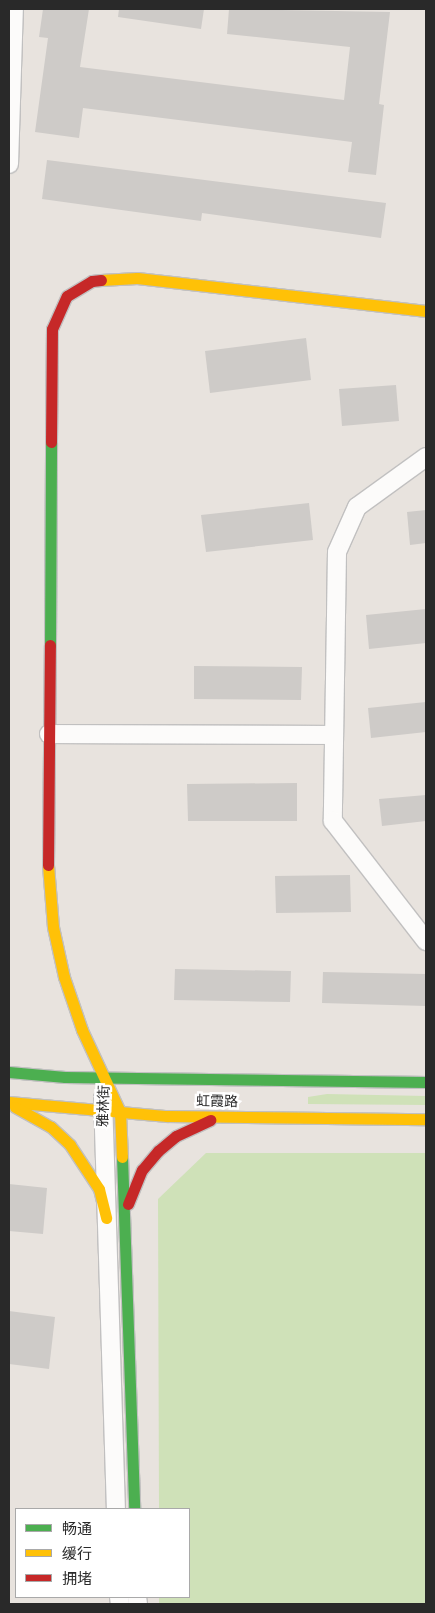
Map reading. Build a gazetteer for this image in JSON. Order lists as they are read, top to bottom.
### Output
{
  "streets": {
    "street": ["虹霞路", "雅林街"]
  },
  "crossings": [
    ["虹霞路", "雅林街"]
  ],
  "legend": ["畅通", "缓行", "拥堵"]
}
